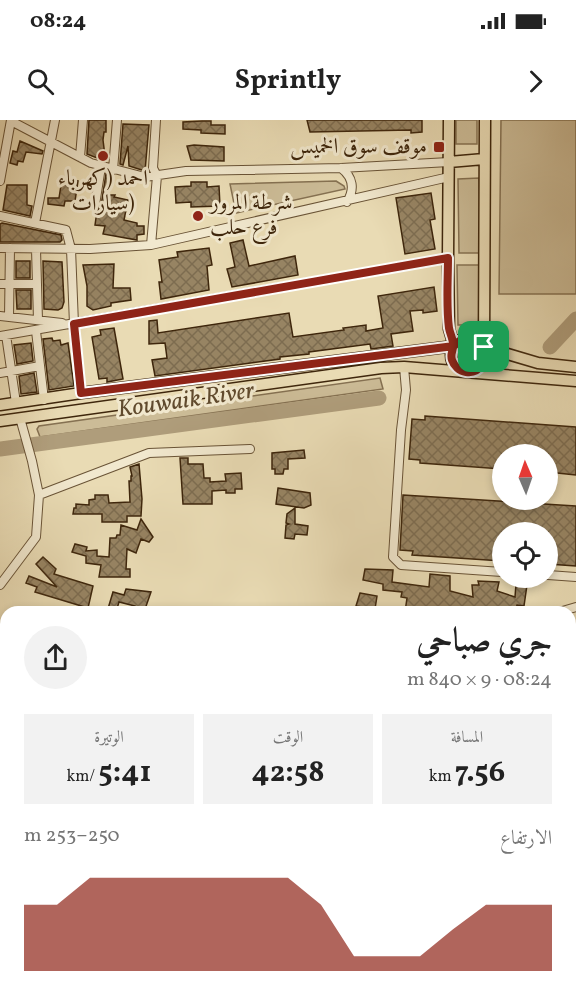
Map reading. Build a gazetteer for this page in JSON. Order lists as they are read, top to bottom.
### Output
{
  "water": ["Kouwaik River"],
  "places": {
    "transit": ["موقف سوق الخميس"],
    "other": ["احمد (كهرباء سيارات)", "شرطة المرور فرع حلب"]
  },
  "north": "top",
  "page": {
    "status": "08:24",
    "header": "Sprintly",
    "heading": ["جري صباحي", "08:24 · 9 × 840 m"],
    "stats": [
      ["المسافة", "7.56 km"],
      ["الوقت", "42:58"],
      ["الوتيرة", "5:41 /km"]
    ],
    "chart": ["الارتفاع", "250–253 m"]
  }
}
